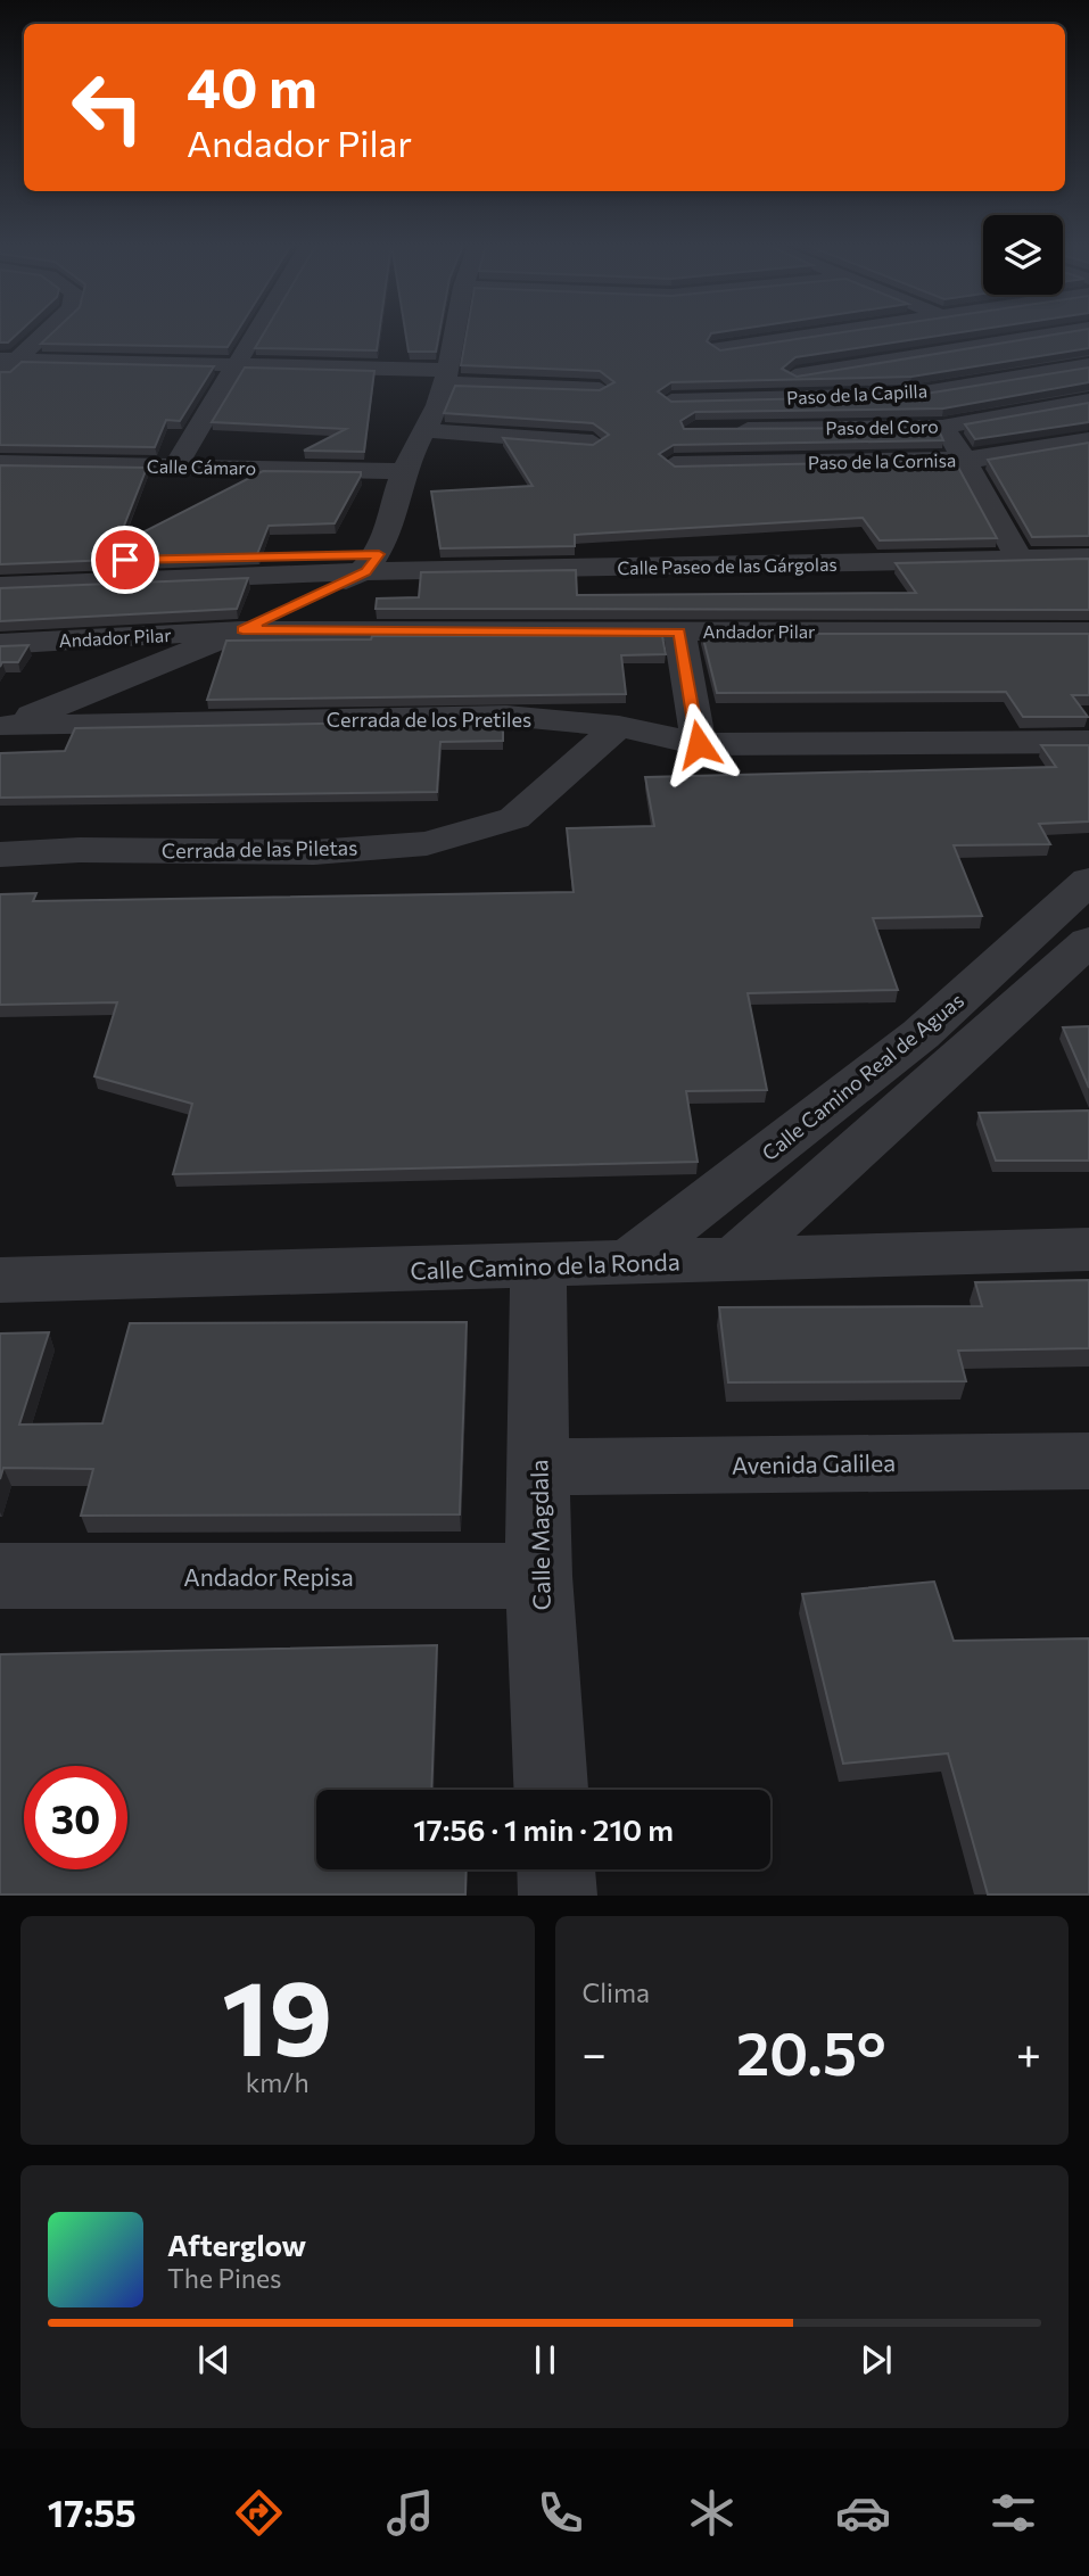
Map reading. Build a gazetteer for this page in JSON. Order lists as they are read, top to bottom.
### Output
{
  "streets": {
    "street": [
      "Paso de la Capilla",
      "Paso del Coro",
      "Paso de la Cornisa",
      "Calle Cámaro",
      "Calle Paseo de las Gárgolas",
      "Andador Pilar",
      "Cerrada de los Pretiles",
      "Cerrada de las Piletas",
      "Calle Camino Real de Aguas",
      "Calle Camino de la Ronda",
      "Avenida Galilea",
      "Calle Magdala",
      "Andador Repisa"
    ]
  },
  "crossings": [
    ["Calle Paseo de las Gárgolas", "Andador Pilar"],
    ["Cerrada de los Pretiles", "Cerrada de las Piletas"],
    ["Calle Camino Real de Aguas", "Calle Camino de la Ronda"],
    ["Calle Camino de la Ronda", "Calle Magdala"],
    ["Avenida Galilea", "Calle Magdala"],
    ["Calle Magdala", "Andador Repisa"]
  ],
  "page": {
    "turn": ["40 m", "Andador Pilar"],
    "limit": "30",
    "trip": "17:56 · 1 min · 210 m",
    "tile": [
      ["19", "km/h"],
      "Clima"
    ],
    "heat": ["−", "20.5°", "+"],
    "song": ["Afterglow", "The Pines"],
    "tabs": "17:55"
  }
}
